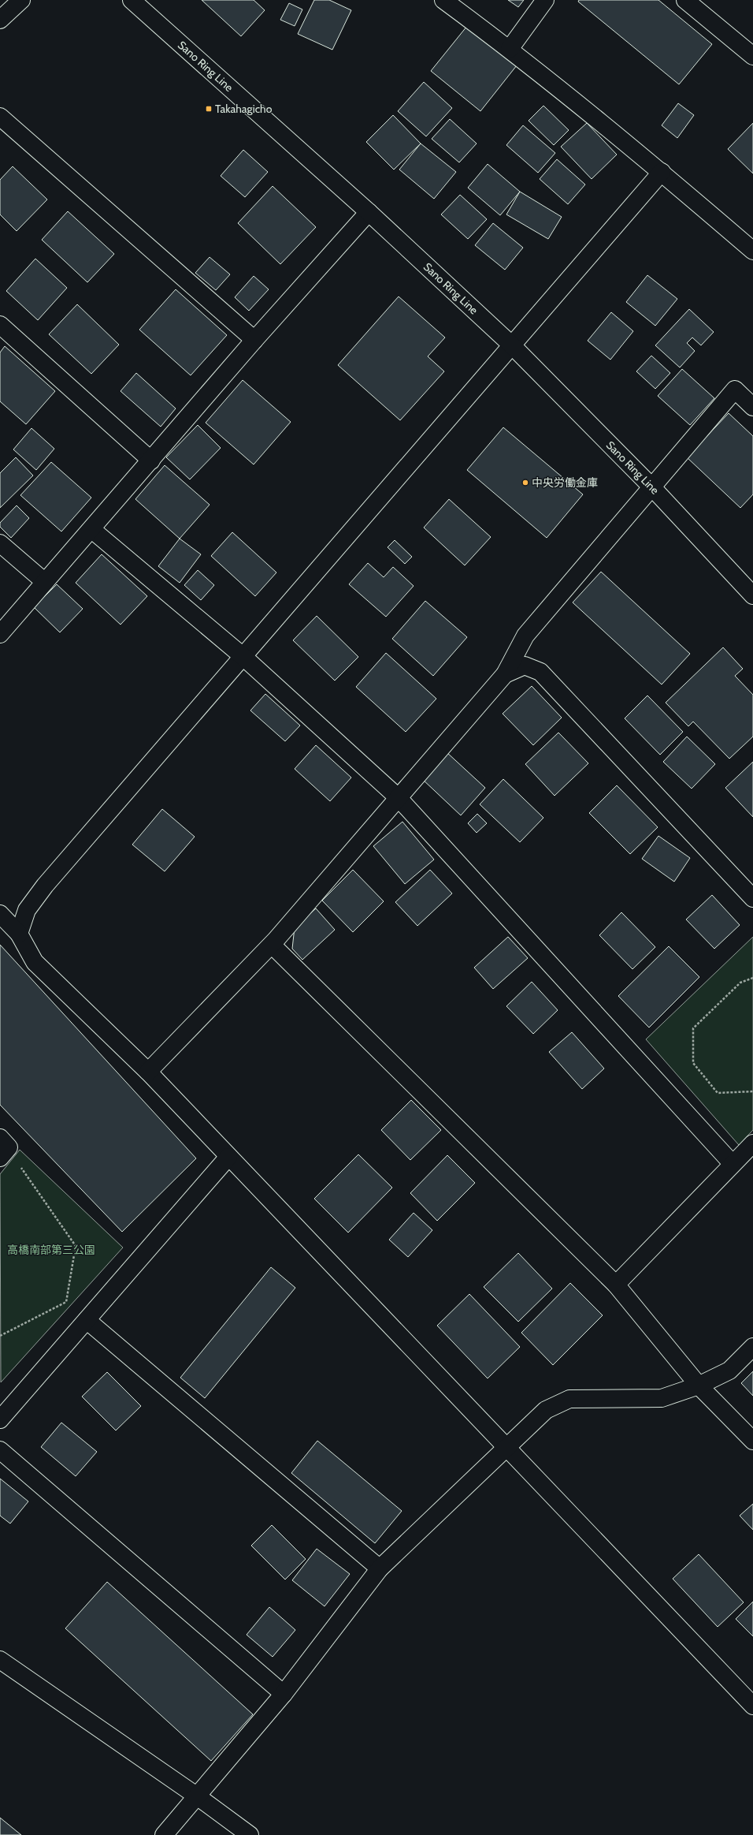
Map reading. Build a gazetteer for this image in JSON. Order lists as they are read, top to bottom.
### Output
{
  "streets": {
    "street": ["Sano Ring Line"]
  },
  "parks": ["高橋南部第三公園"],
  "places": {
    "transit": ["Takahagicho"],
    "other": ["中央労働金庫"]
  }
}
